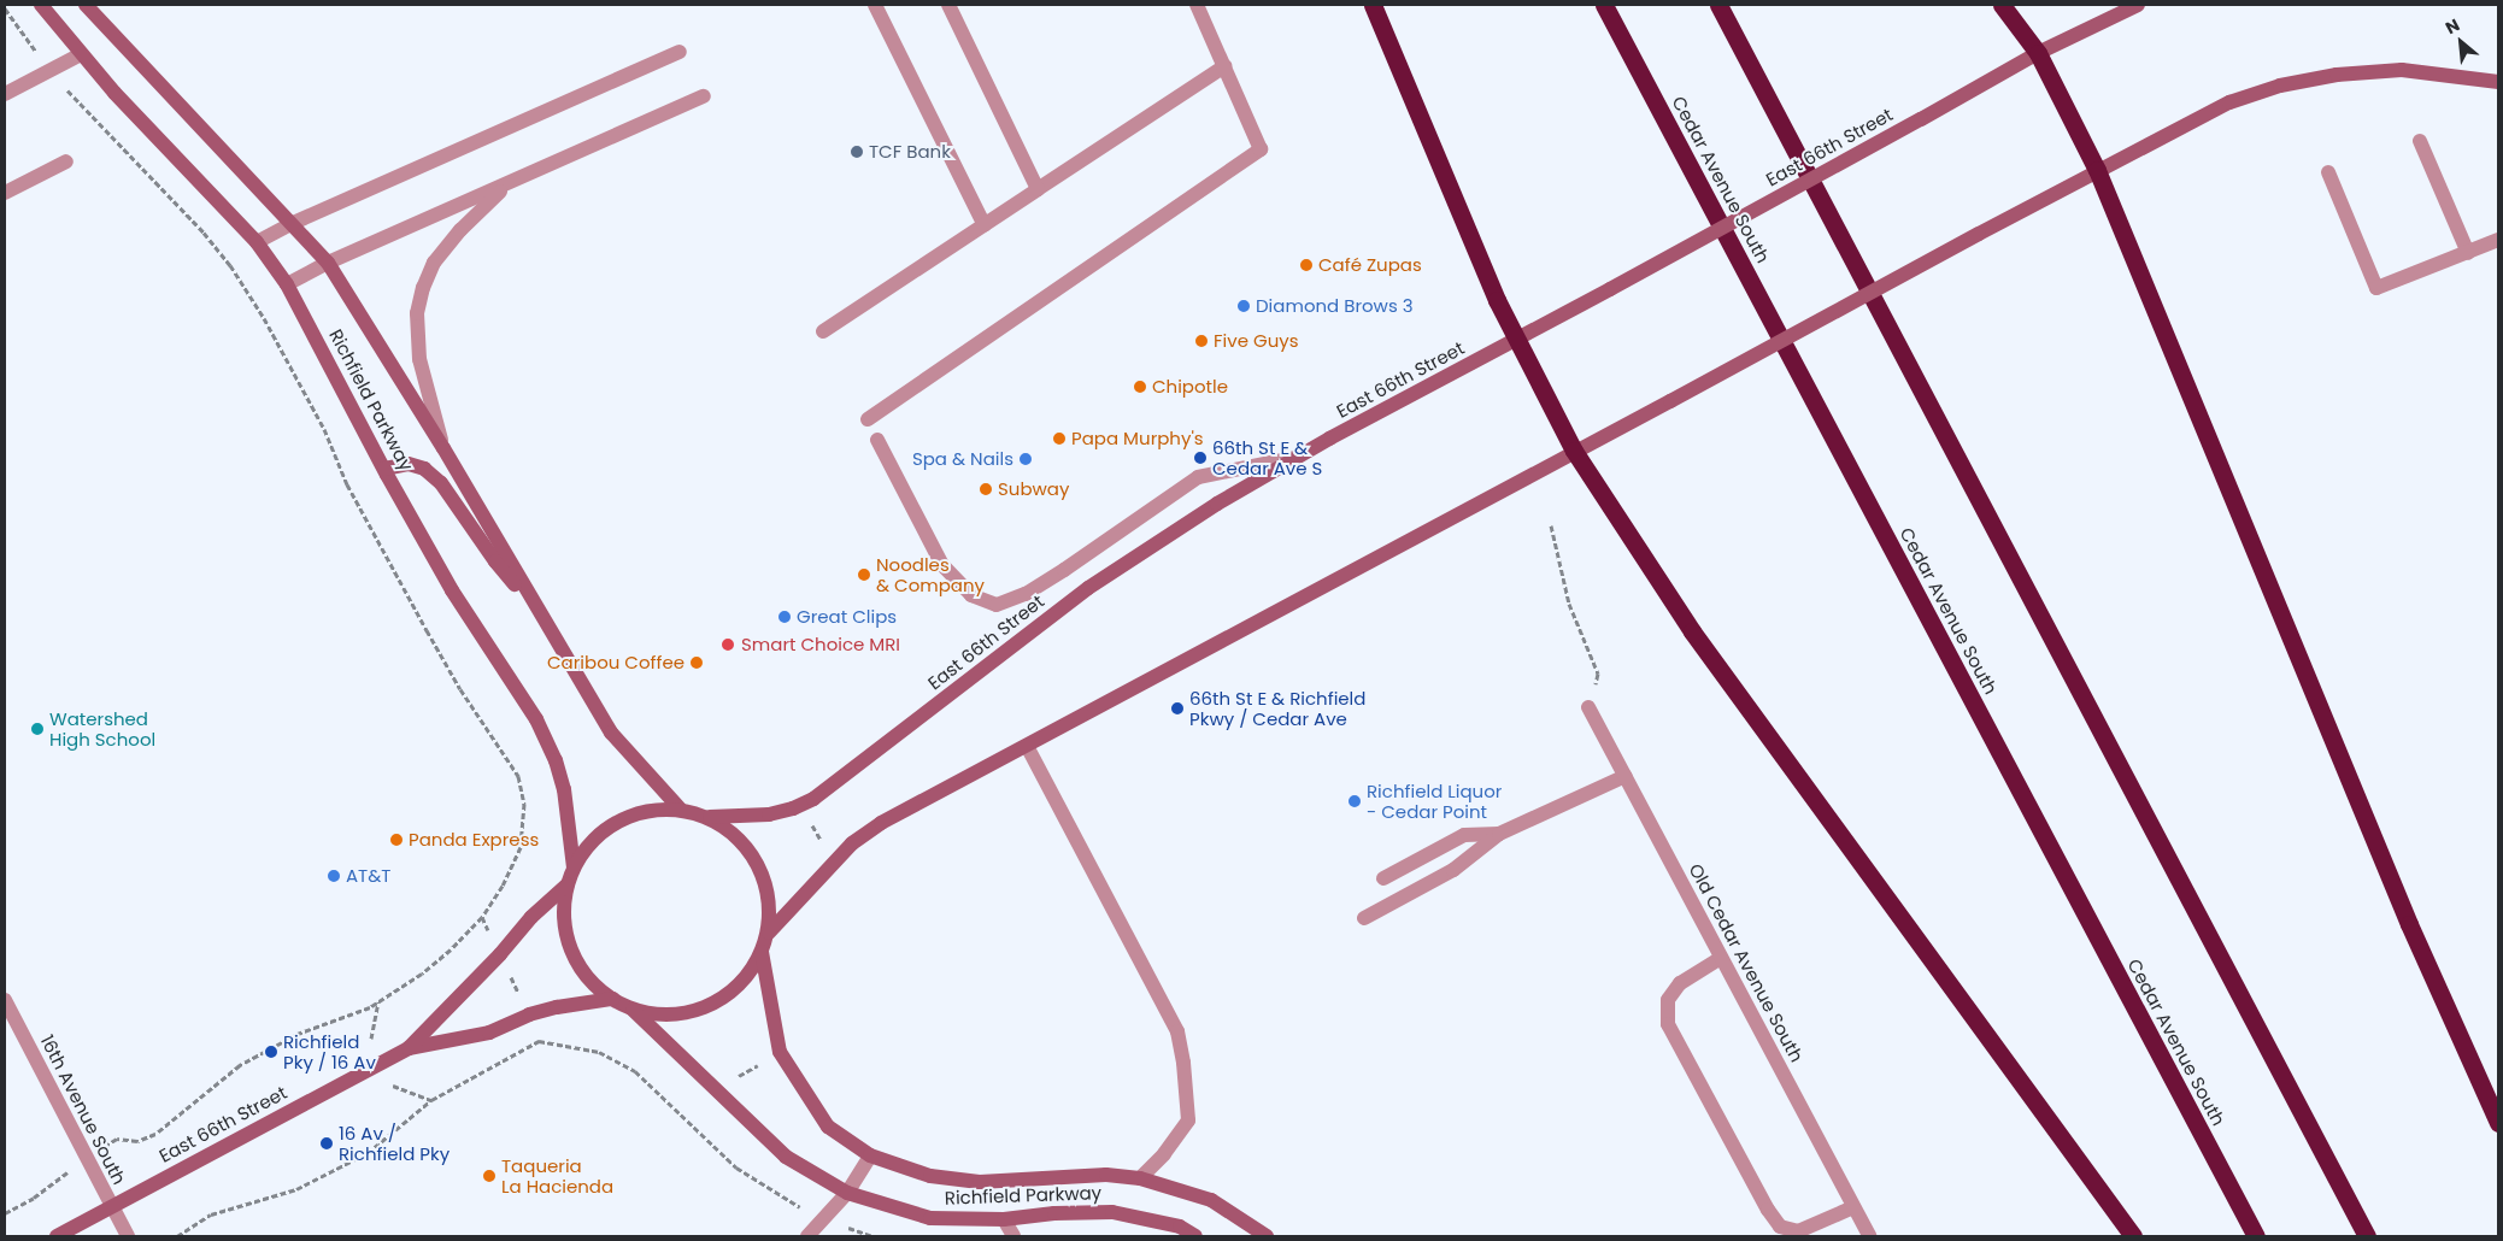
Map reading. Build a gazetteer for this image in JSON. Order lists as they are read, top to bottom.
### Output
{
  "streets": {
    "highway": ["Cedar Avenue South"],
    "main road": ["East 66th Street", "Richfield Parkway"],
    "street": ["Old Cedar Avenue South", "16th Avenue South"]
  },
  "crossings": [
    ["East 66th Street", "Richfield Parkway"],
    ["East 66th Street", "16th Avenue South"]
  ],
  "places": [
    "TCF Bank",
    "Café Zupas",
    "Diamond Brows 3",
    "Five Guys",
    "Chipotle",
    "Papa Murphy's",
    "66th St E & Cedar Ave S",
    "Spa & Nails",
    "Subway",
    "Noodles & Company",
    "Great Clips",
    "Smart Choice MRI",
    "Caribou Coffee",
    "66th St E & Richfield Pkwy / Cedar Ave",
    "Watershed High School",
    "Richfield Liquor - Cedar Point",
    "Panda Express",
    "AT&T",
    "Richfield Pky / 16 Av",
    "16 Av / Richfield Pky",
    "Taqueria La Hacienda"
  ],
  "north": "top left"
}
